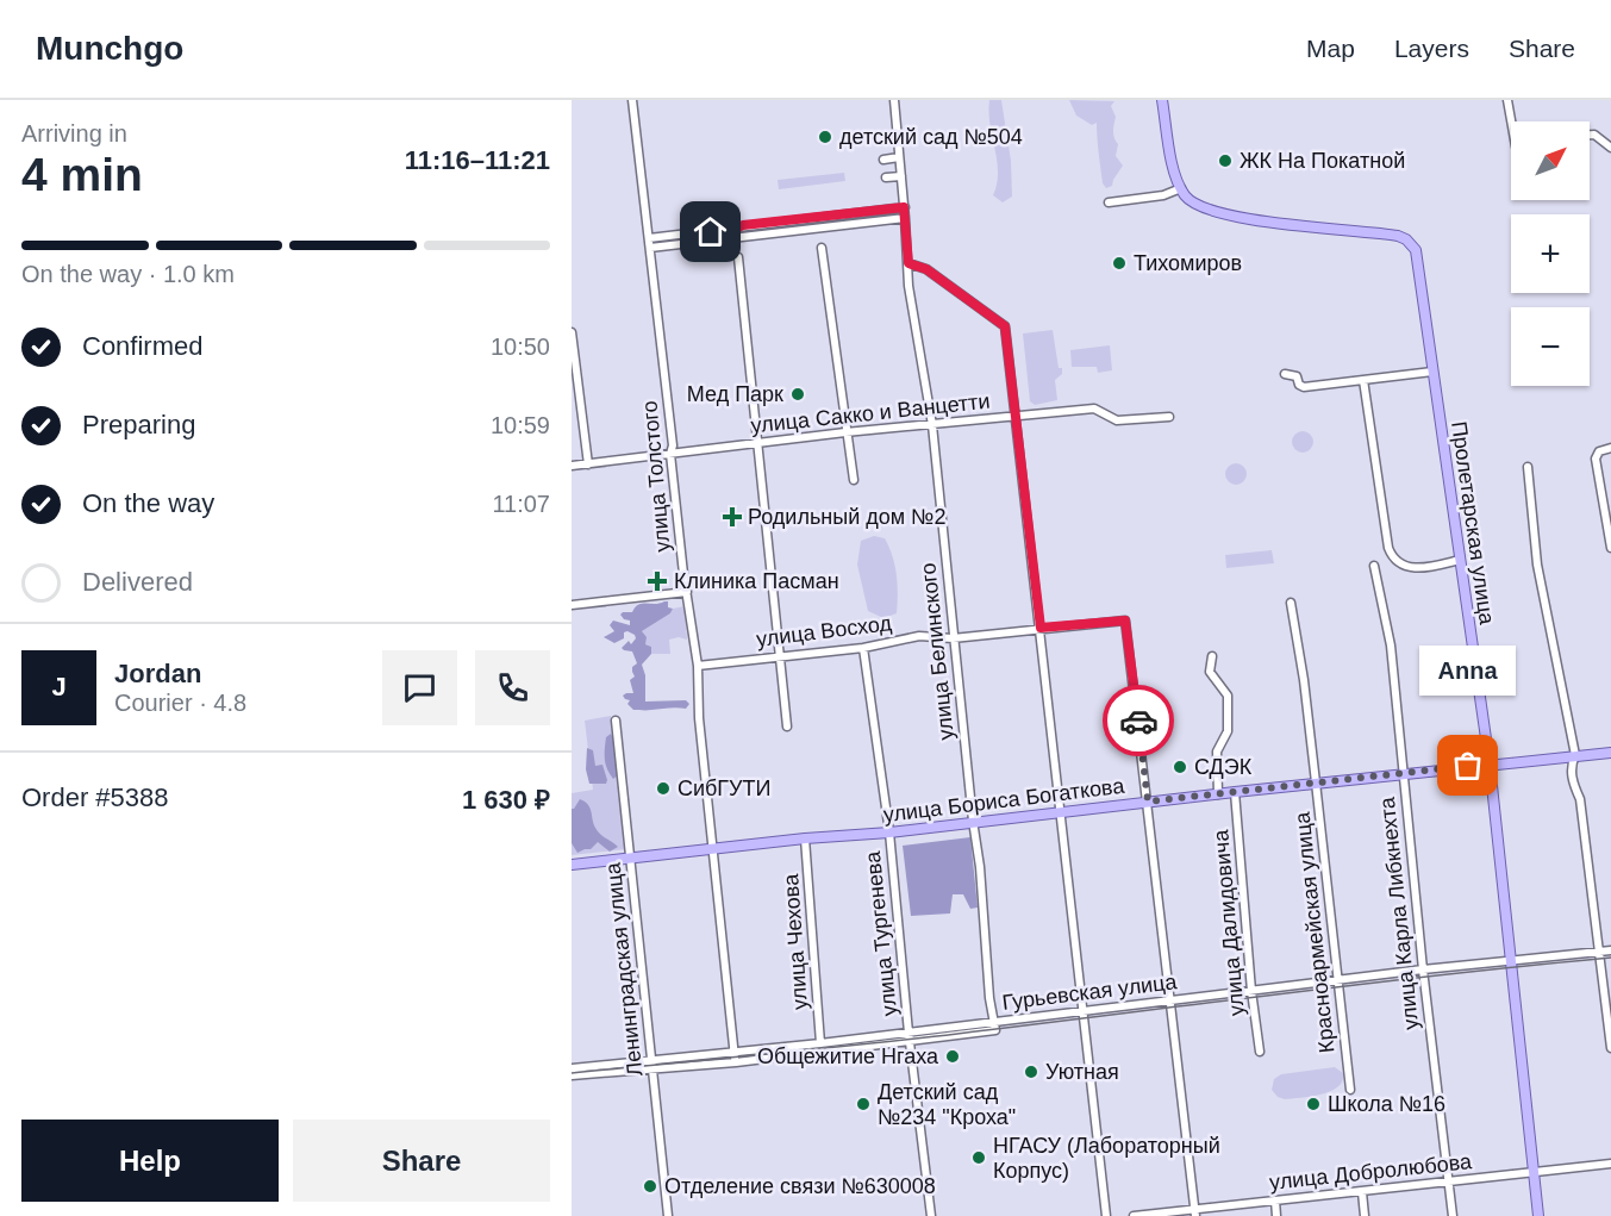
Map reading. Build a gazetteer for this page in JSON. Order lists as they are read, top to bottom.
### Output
{
  "streets": {
    "main road": ["Пролетарская улица", "улица Бориса Богаткова"],
    "street": [
      "улица Сакко и Ванцетти",
      "улица Толстого",
      "улица Восход",
      "улица Белинского",
      "улица Карла Либкнехта",
      "улица Далидовича",
      "Красноармейская улица",
      "улица Тургенева",
      "улица Чехова",
      "Ленинградская улица",
      "Гурьевская улица",
      "улица Добролюбова"
    ]
  },
  "crossings": [
    ["улица Сакко и Ванцетти", "улица Толстого"],
    ["улица Сакко и Ванцетти", "улица Белинского"],
    ["улица Толстого", "улица Восход"],
    ["улица Толстого", "улица Бориса Богаткова"],
    ["улица Толстого", "Гурьевская улица"],
    ["Пролетарская улица", "улица Бориса Богаткова"],
    ["Пролетарская улица", "Гурьевская улица"],
    ["Пролетарская улица", "улица Добролюбова"],
    ["улица Восход", "улица Белинского"],
    ["улица Восход", "улица Бориса Богаткова"],
    ["улица Восход", "улица Тургенева"],
    ["улица Белинского", "улица Бориса Богаткова"],
    ["улица Белинского", "Гурьевская улица"],
    ["улица Бориса Богаткова", "улица Карла Либкнехта"],
    ["улица Бориса Богаткова", "улица Далидовича"],
    ["улица Бориса Богаткова", "Красноармейская улица"],
    ["улица Бориса Богаткова", "улица Тургенева"],
    ["улица Бориса Богаткова", "улица Чехова"],
    ["улица Бориса Богаткова", "Ленинградская улица"],
    ["улица Карла Либкнехта", "Гурьевская улица"],
    ["улица Карла Либкнехта", "улица Добролюбова"],
    ["улица Далидовича", "Гурьевская улица"],
    ["Красноармейская улица", "Гурьевская улица"],
    ["улица Тургенева", "Гурьевская улица"],
    ["улица Чехова", "Гурьевская улица"],
    ["Ленинградская улица", "Гурьевская улица"]
  ],
  "places": {
    "other": [
      "детский сад №504",
      "ЖК На Покатной",
      "Тихомиров",
      "Мед Парк",
      "Anna",
      "СДЭК",
      "СибГУТИ",
      "Общежитие Нгаха",
      "Уютная",
      "Детский сад №234 \"Кроха\"",
      "Школа №16",
      "НГАСУ (Лабораторный Корпус)",
      "Отделение связи №630008"
    ],
    "health": ["Родильный дом №2", "Клиника Пасман"]
  },
  "north": "top right",
  "page": {
    "header": "Munchgo",
    "nav": ["Map", "Layers", "Share"],
    "heading": ["4 min", "Arriving in", "11:16–11:21"],
    "panel": [
      "Jordan",
      "Courier · 4.8",
      "Order #5388",
      "1 630 ₽"
    ],
    "map_buttons": ["+", "−"],
    "bar": "On the way · 1.0 km",
    "list": [
      ["Confirmed", "10:50"],
      ["Preparing", "10:59"],
      ["On the way", "11:07"],
      "Delivered"
    ],
    "bubble": "Anna",
    "round": "J",
    "buttons": ["Help", "Share"]
  }
}
